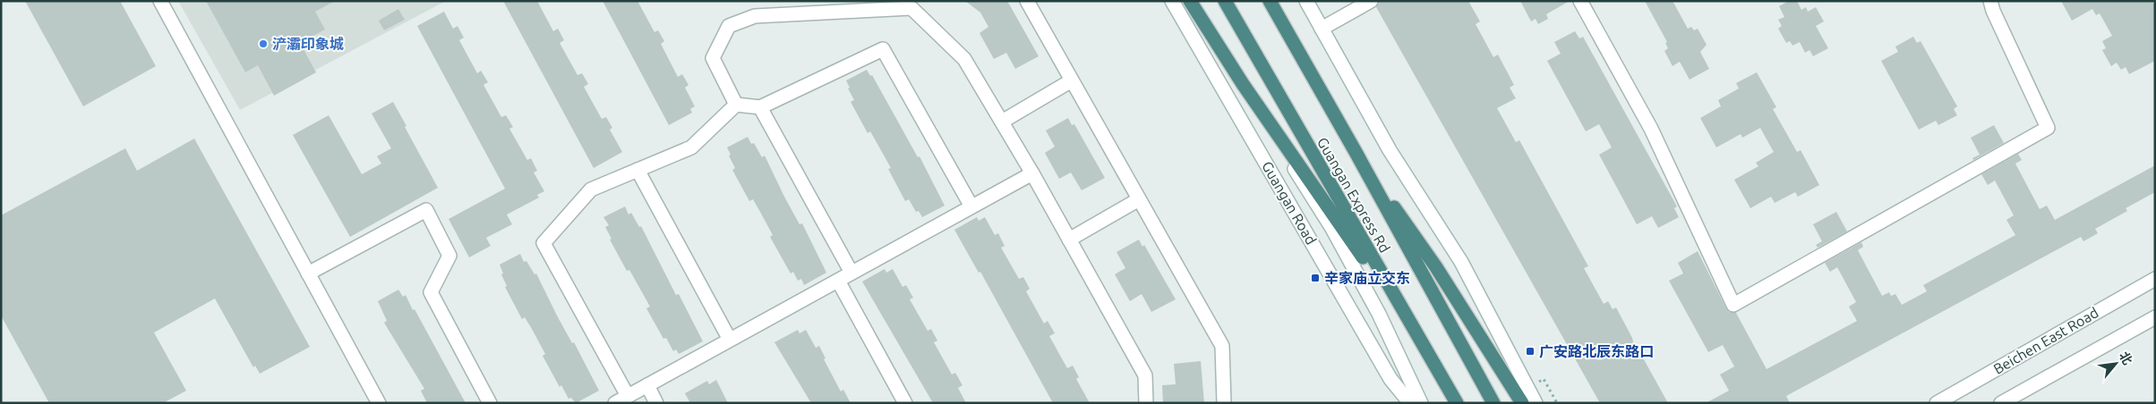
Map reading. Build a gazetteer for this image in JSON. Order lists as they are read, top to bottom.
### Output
{
  "streets": {
    "highway": ["Guangan Express Rd"],
    "street": ["Guangan Road", "Beichen East Road"]
  },
  "places": {
    "other": ["浐灞印象城"],
    "transit": ["辛家庙立交东", "广安路北辰东路口"]
  },
  "north": "top right"
}
